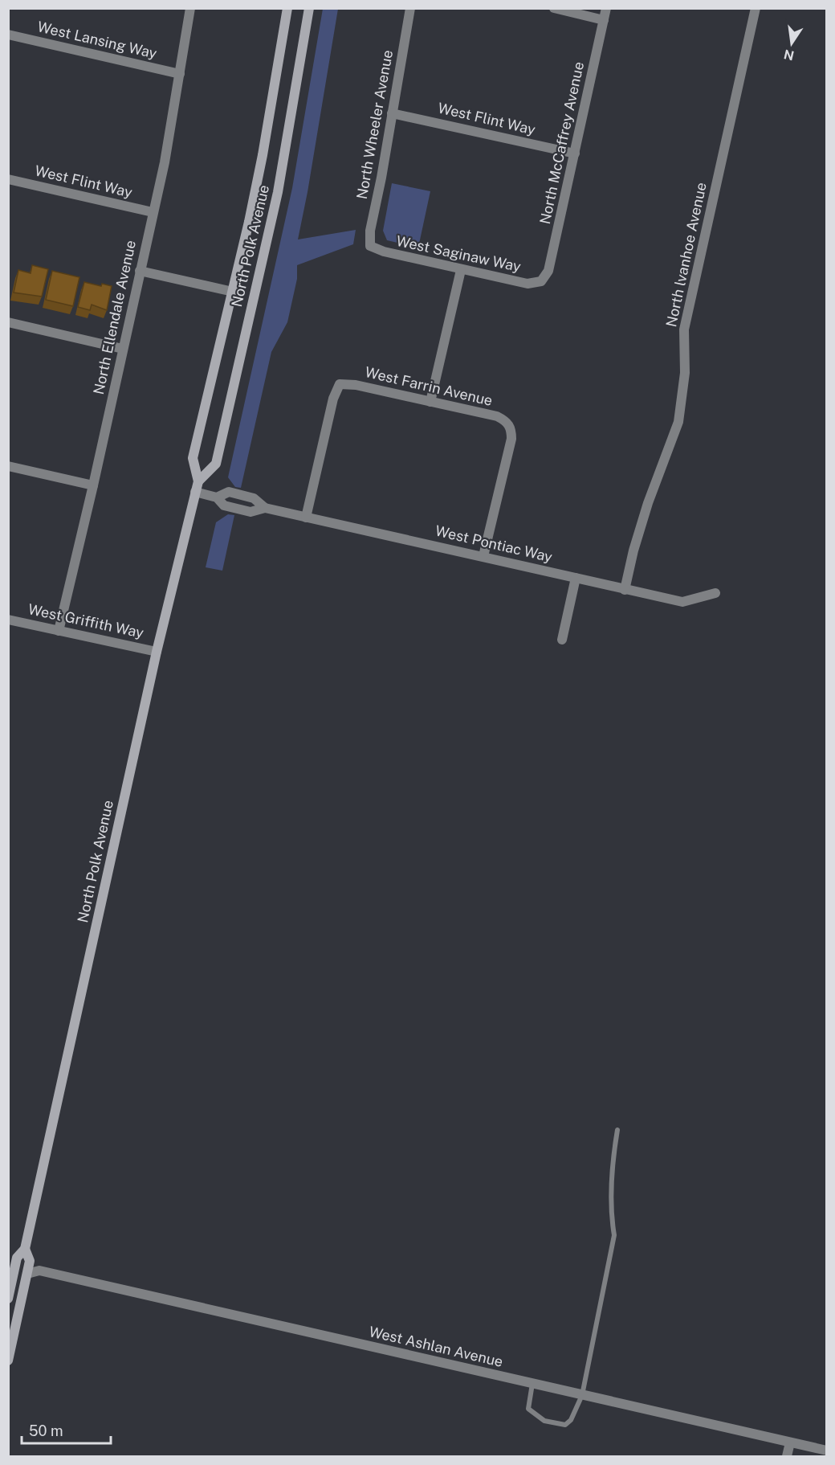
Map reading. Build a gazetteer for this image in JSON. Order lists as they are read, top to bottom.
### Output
{
  "streets": {
    "main road": ["North Polk Avenue", "West Ashlan Avenue"],
    "street": [
      "West Lansing Way",
      "West Flint Way",
      "North Wheeler Avenue",
      "North McCaffrey Avenue",
      "West Saginaw Way",
      "North lvanhoe Avenue",
      "North Ellendale Avenue",
      "West Farrin Avenue",
      "West Pontiac Way",
      "West Griffith Way"
    ]
  },
  "crossings": [
    ["West Lansing Way", "North Ellendale Avenue"],
    ["West Flint Way", "North Wheeler Avenue"],
    ["West Flint Way", "North McCaffrey Avenue"],
    ["West Flint Way", "North Ellendale Avenue"],
    ["North Wheeler Avenue", "West Saginaw Way"],
    ["North McCaffrey Avenue", "West Saginaw Way"],
    ["North Polk Avenue", "West Pontiac Way"],
    ["North Polk Avenue", "West Griffith Way"],
    ["North lvanhoe Avenue", "West Pontiac Way"],
    ["North Ellendale Avenue", "West Griffith Way"],
    ["West Farrin Avenue", "West Pontiac Way"]
  ],
  "scale_bar": "50 m",
  "north": "bottom"
}
